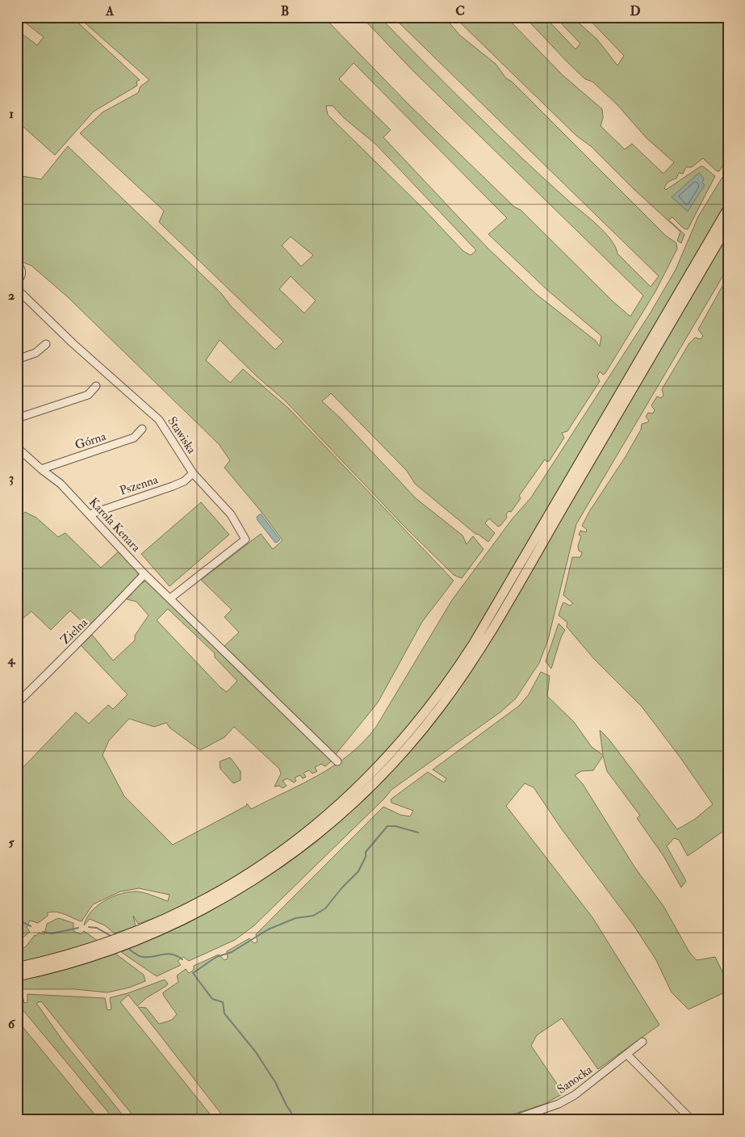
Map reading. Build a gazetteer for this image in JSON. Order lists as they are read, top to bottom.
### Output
{
  "streets": {
    "street": [
      "Stawiska",
      "Górna",
      "Pszenna",
      "Karola Kenara",
      "Zielna",
      "Sanocka"
    ]
  },
  "crossings": [
    ["Stawiska", "Pszenna"],
    ["Stawiska", "Karola Kenara"],
    ["Górna", "Karola Kenara"],
    ["Pszenna", "Karola Kenara"],
    ["Karola Kenara", "Zielna"]
  ],
  "grid": {
    "columns": [
      "A",
      "B",
      "C",
      "D"
    ],
    "rows": [
      "1",
      "2",
      "3",
      "4",
      "5",
      "6"
    ]
  }
}
